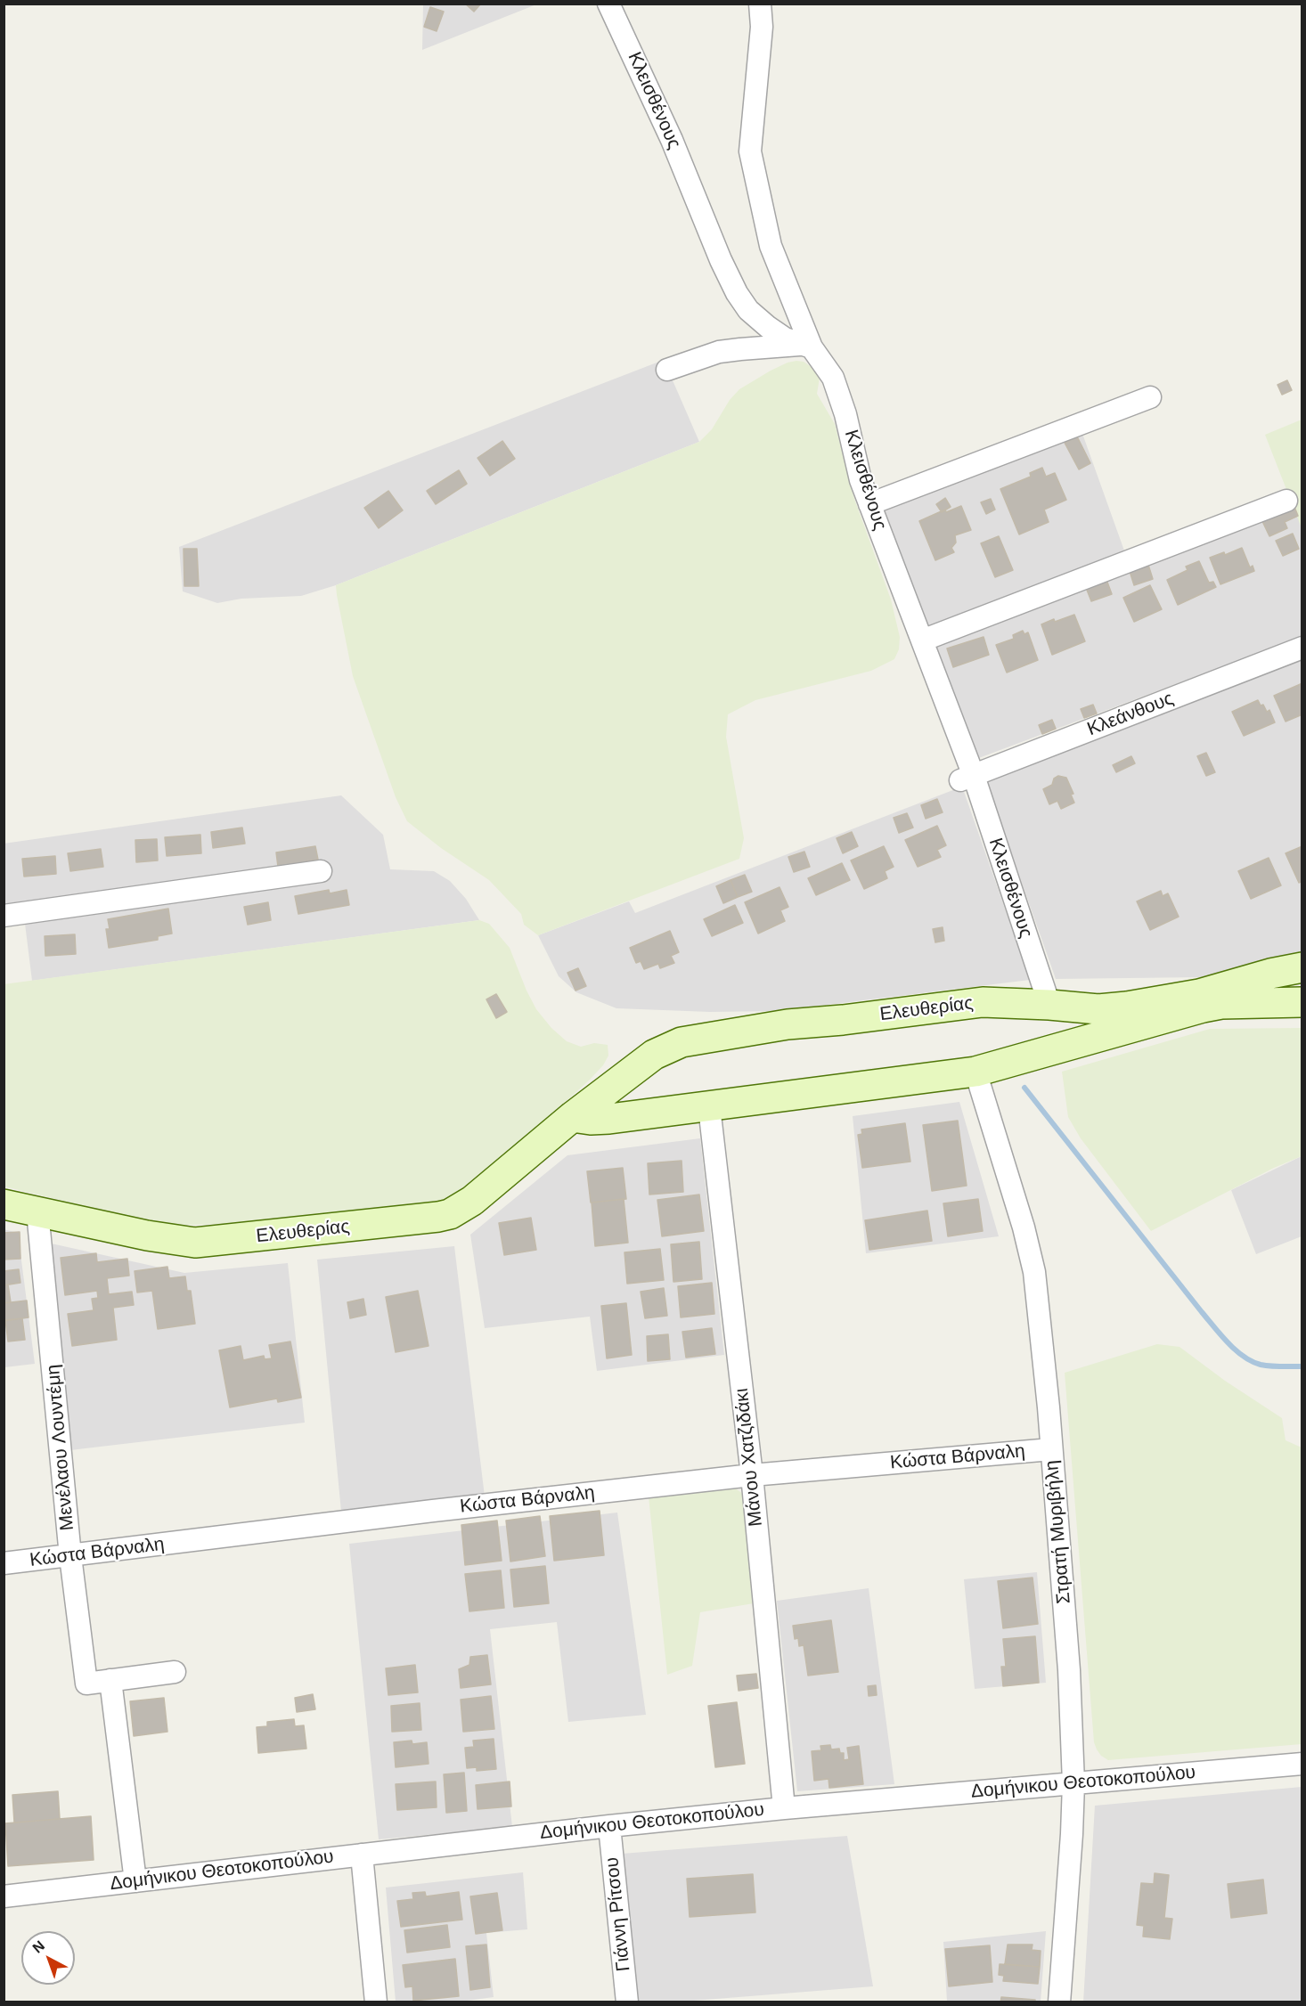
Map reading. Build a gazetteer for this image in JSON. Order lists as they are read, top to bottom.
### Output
{
  "streets": {
    "street": [
      "Κλεισθένους",
      "Κλεάνθους",
      "Ελευθερίας",
      "Μενέλαου Λουντέμη",
      "Μάνου Χατζιδάκι",
      "Κώστα Βάρναλη",
      "Στρατή Μυριβήλη",
      "Δομήνικου Θεοτοκοπούλου",
      "Γιάννη Ρίτσου"
    ]
  },
  "crossings": [
    ["Κλεισθένους", "Κλεάνθους"],
    ["Κλεισθένους", "Ελευθερίας"],
    ["Ελευθερίας", "Μενέλαου Λουντέμη"],
    ["Μενέλαου Λουντέμη", "Κώστα Βάρναλη"],
    ["Μάνου Χατζιδάκι", "Κώστα Βάρναλη"],
    ["Μάνου Χατζιδάκι", "Δομήνικου Θεοτοκοπούλου"],
    ["Κώστα Βάρναλη", "Στρατή Μυριβήλη"],
    ["Στρατή Μυριβήλη", "Δομήνικου Θεοτοκοπούλου"],
    ["Δομήνικου Θεοτοκοπούλου", "Γιάννη Ρίτσου"]
  ],
  "north": "top left"
}
